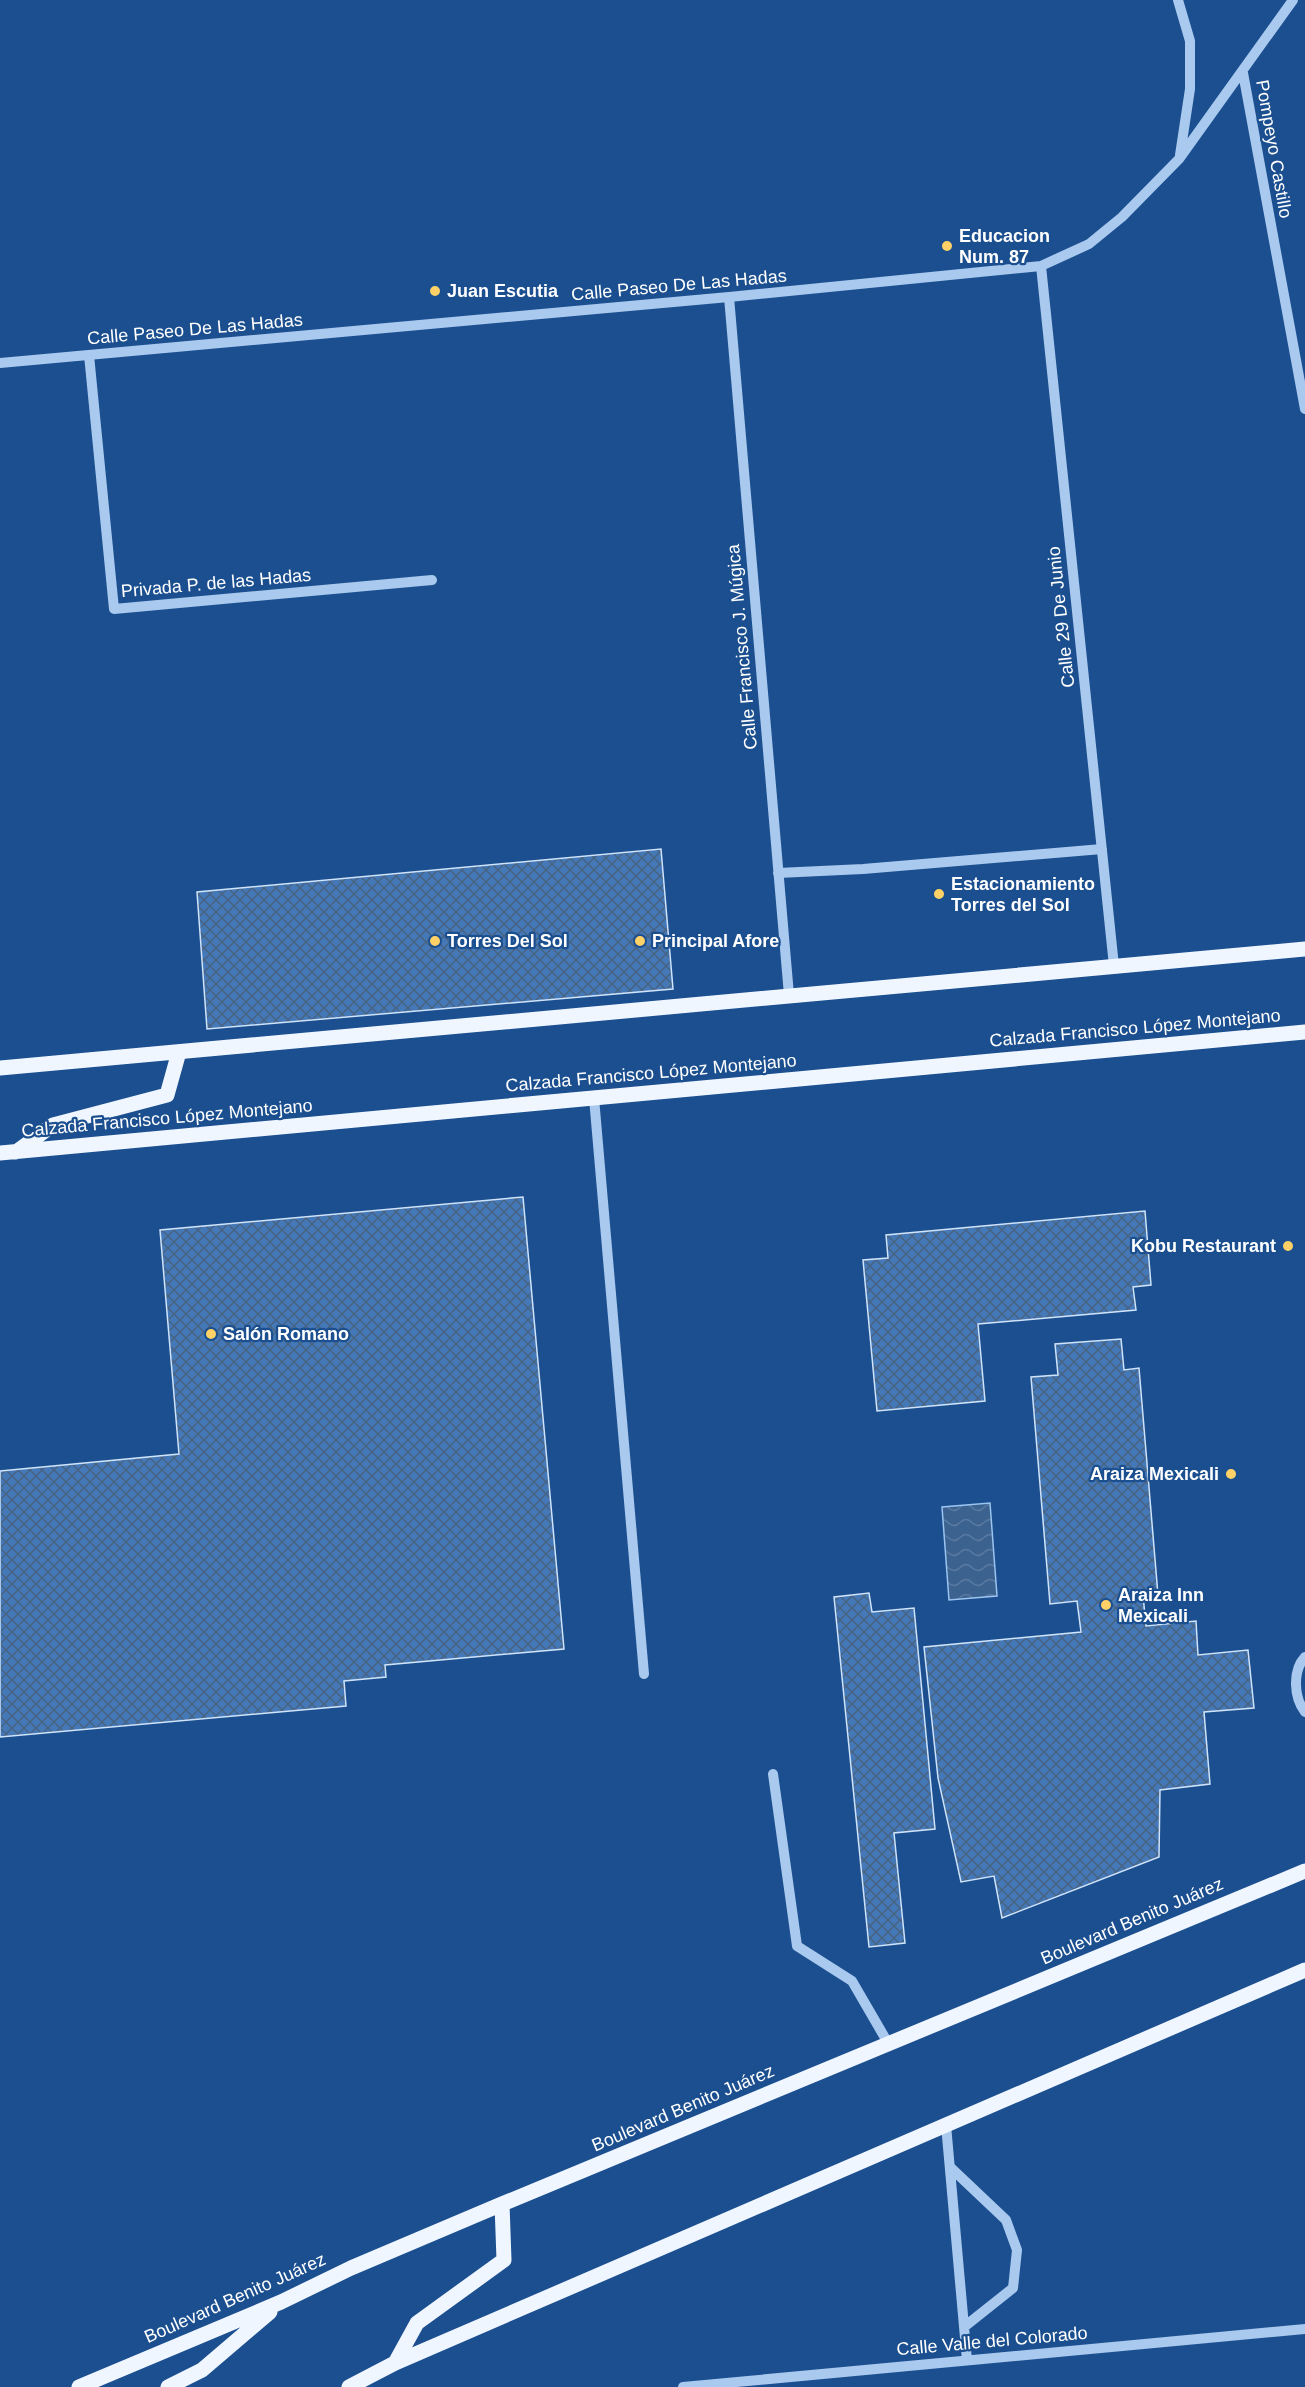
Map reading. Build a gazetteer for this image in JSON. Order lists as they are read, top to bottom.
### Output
{
  "streets": {
    "main road": ["Calzada Francisco López Montejano", "Boulevard Benito Juárez"],
    "street": [
      "Pompeyo Castillo",
      "Calle Paseo De Las Hadas",
      "Privada P. de las Hadas",
      "Calle 29 De Junio",
      "Calle Francisco J. Múgica",
      "Calle Valle del Colorado"
    ]
  },
  "crossings": [
    ["Pompeyo Castillo", "Calle Paseo De Las Hadas"],
    ["Calle Paseo De Las Hadas", "Privada P. de las Hadas"],
    ["Calle Paseo De Las Hadas", "Calle 29 De Junio"],
    ["Calle Paseo De Las Hadas", "Calle Francisco J. Múgica"]
  ],
  "places": [
    "Educacion Num. 87",
    "Juan Escutia",
    "Estacionamiento Torres del Sol",
    "Torres Del Sol",
    "Principal Afore",
    "Kobu Restaurant",
    "Salón Romano",
    "Araiza Mexicali",
    "Araiza Inn Mexicali"
  ]
}
